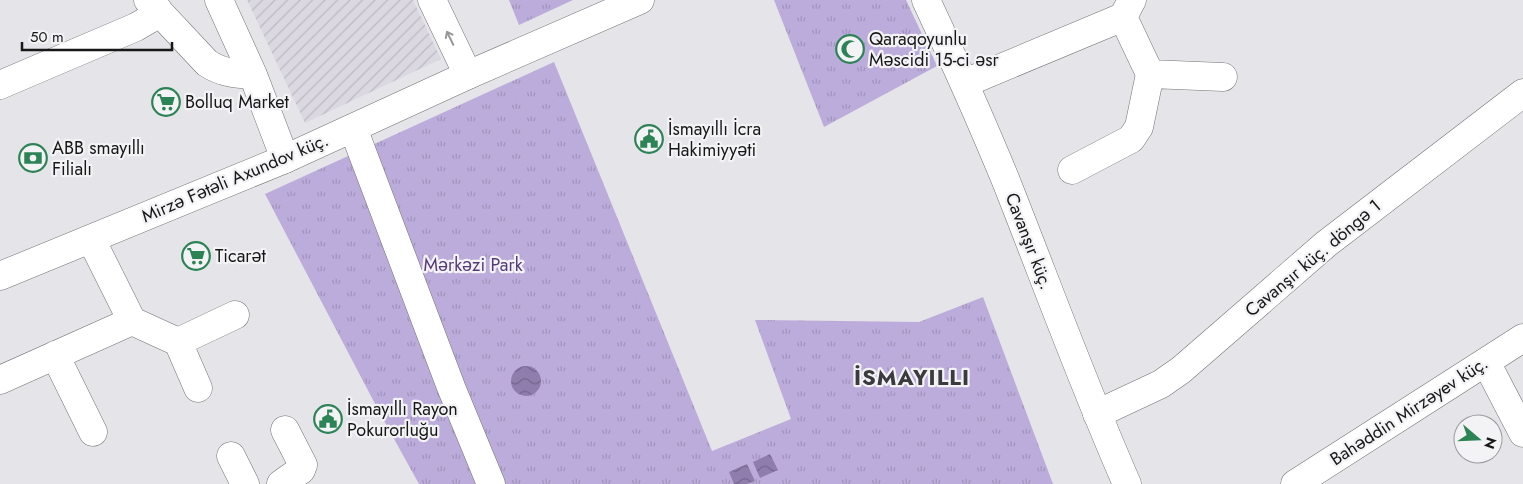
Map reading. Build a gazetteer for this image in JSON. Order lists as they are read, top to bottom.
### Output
{
  "streets": {
    "street": [
      "Mirzə Fətəli Axundov küç.",
      "Cavanşır küç.",
      "Cavanşır küç. döngə 1",
      "Bahəddin Mirzəyev küç."
    ]
  },
  "crossings": [
    ["Cavanşır küç.", "Cavanşır küç. döngə 1"]
  ],
  "districts": ["İSMAYILLI"],
  "parks": ["Mərkəzi Park"],
  "places": {
    "mosque": ["Qaraqoyunlu Məscidi 15-ci əsr"],
    "supermarket": ["Bolluq Market", "Ticarət"],
    "public building": ["İsmayıllı İcra Hakimiyyəti", "İsmayıllı Rayon Pokurorluğu"],
    "bank": ["ABB smayıllı Filialı"]
  },
  "scale_bar": "50 m",
  "north": "right"
}
